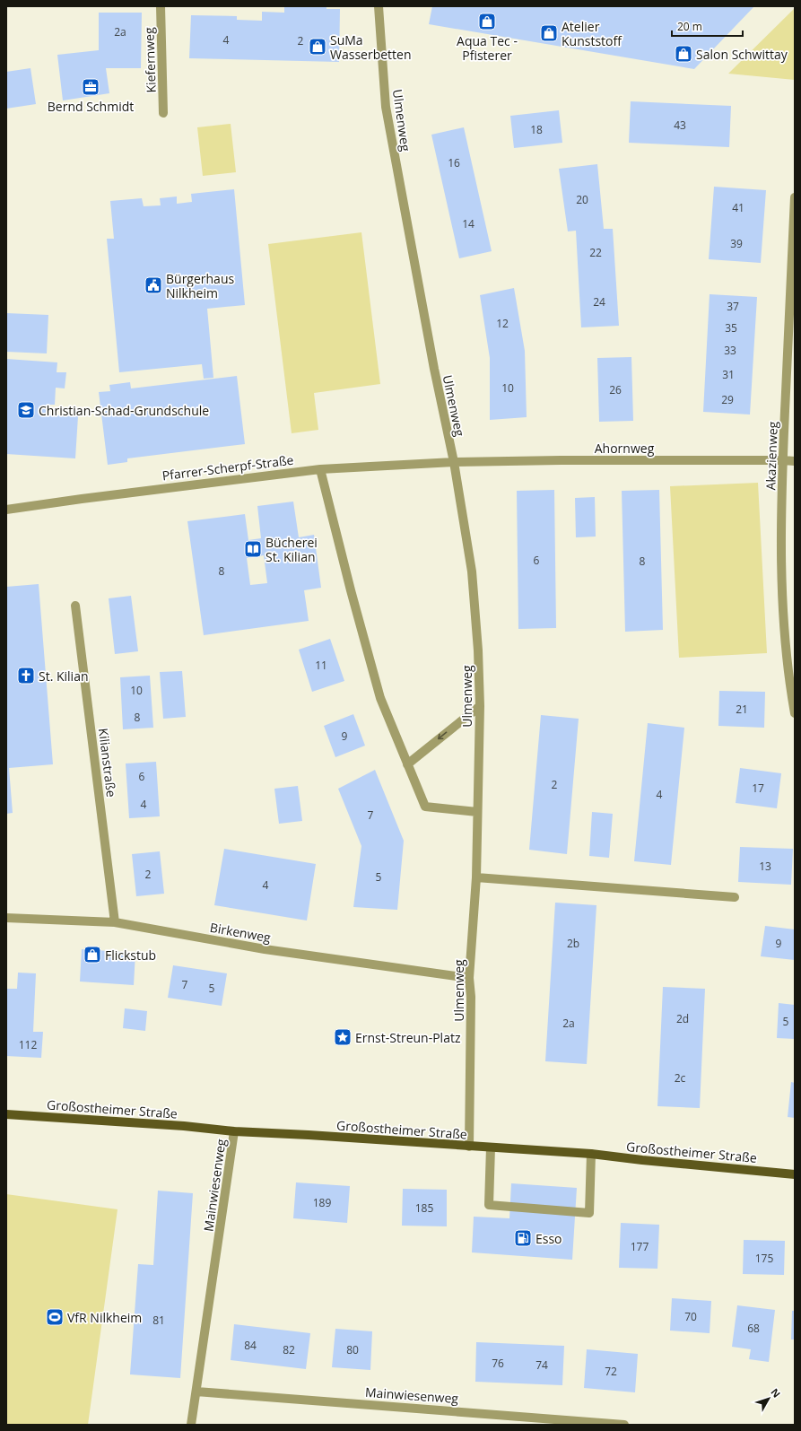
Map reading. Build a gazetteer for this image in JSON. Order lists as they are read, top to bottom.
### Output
{
  "streets": {
    "main road": ["Großostheimer Straße"],
    "street": [
      "Kiefernweg",
      "Ulmenweg",
      "Ahornweg",
      "Akazienweg",
      "Pfarrer-Scherpf-Straße",
      "Kilianstraße",
      "Birkenweg",
      "Mainwiesenweg"
    ]
  },
  "crossings": [
    ["Ulmenweg", "Ahornweg"],
    ["Ulmenweg", "Pfarrer-Scherpf-Straße"],
    ["Ulmenweg", "Birkenweg"],
    ["Ulmenweg", "Großostheimer Straße"],
    ["Ahornweg", "Akazienweg"],
    ["Ahornweg", "Pfarrer-Scherpf-Straße"],
    ["Kilianstraße", "Birkenweg"],
    ["Großostheimer Straße", "Mainwiesenweg"]
  ],
  "places": {
    "shop": [
      "Aqua Tec - Pfisterer",
      "Atelier Kunststoff",
      "SuMa Wasserbetten",
      "Salon Schwittay",
      "Flickstub"
    ],
    "office": ["Bernd Schmidt"],
    "public building": ["Bürgerhaus Nilkheim"],
    "school or university": ["Christian-Schad-Grundschule"],
    "library": ["Bücherei St. Kilian"],
    "church": ["St. Kilian"],
    "place": ["Ernst-Streun-Platz"],
    "fuel station": ["Esso"],
    "sports": ["VfR Nilkheim"]
  },
  "house_numbers": [
    "2a",
    "4",
    "2",
    "43",
    "18",
    "16",
    "20",
    "41",
    "14",
    "39",
    "22",
    "24",
    "37",
    "12",
    "35",
    "33",
    "31",
    "10",
    "26",
    "29",
    "6",
    "8",
    "8",
    "11",
    "10",
    "21",
    "8",
    "9",
    "6",
    "2",
    "17",
    "4",
    "4",
    "7",
    "13",
    "2",
    "5",
    "4",
    "2b",
    "9",
    "7",
    "5",
    "2d",
    "5",
    "2a",
    "112",
    "2c",
    "189",
    "185",
    "177",
    "175",
    "70",
    "81",
    "68",
    "84",
    "82",
    "80",
    "76",
    "74",
    "72"
  ],
  "scale_bar": "20 m",
  "north": "top right"
}
